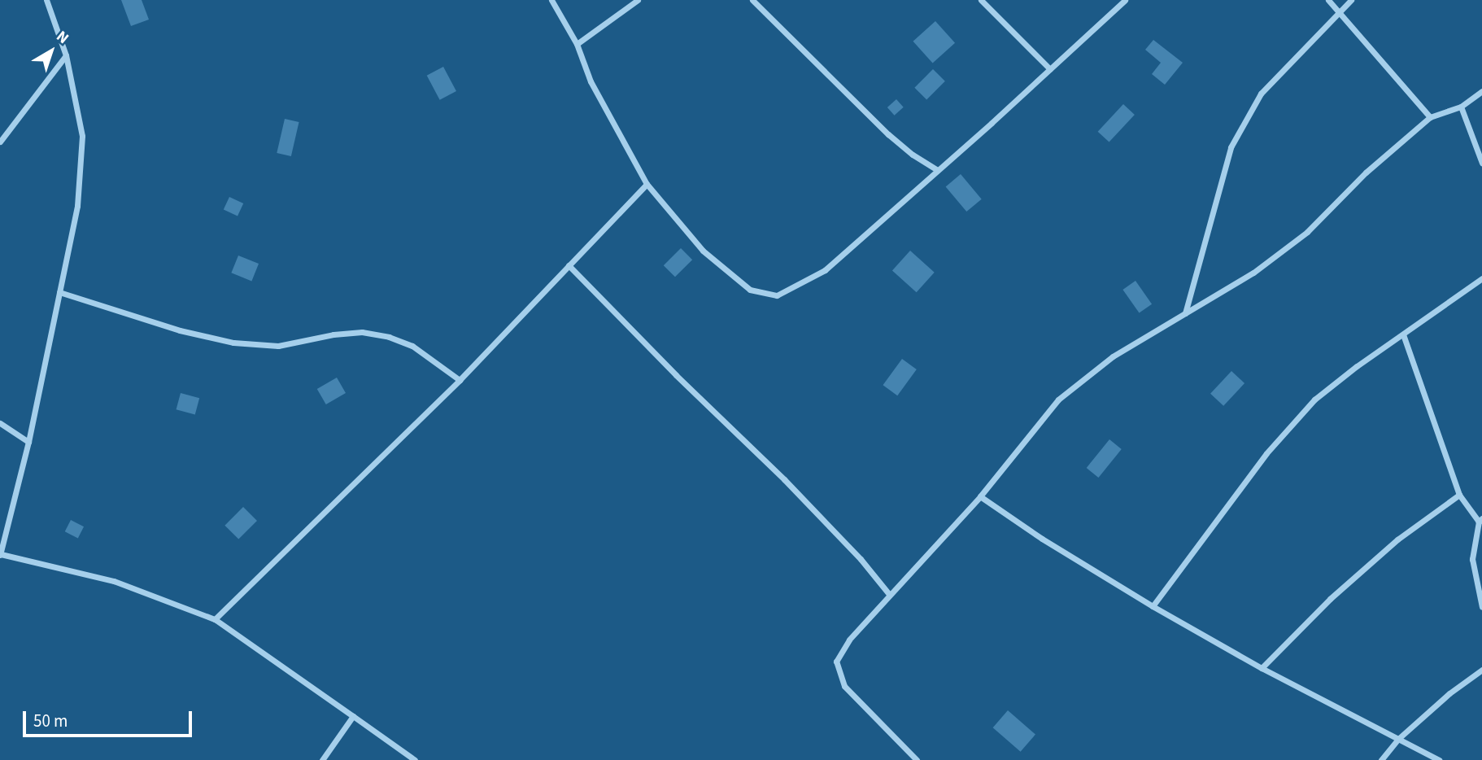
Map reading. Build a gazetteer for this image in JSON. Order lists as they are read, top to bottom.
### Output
{
  "scale_bar": "50 m",
  "north": "top right"
}
